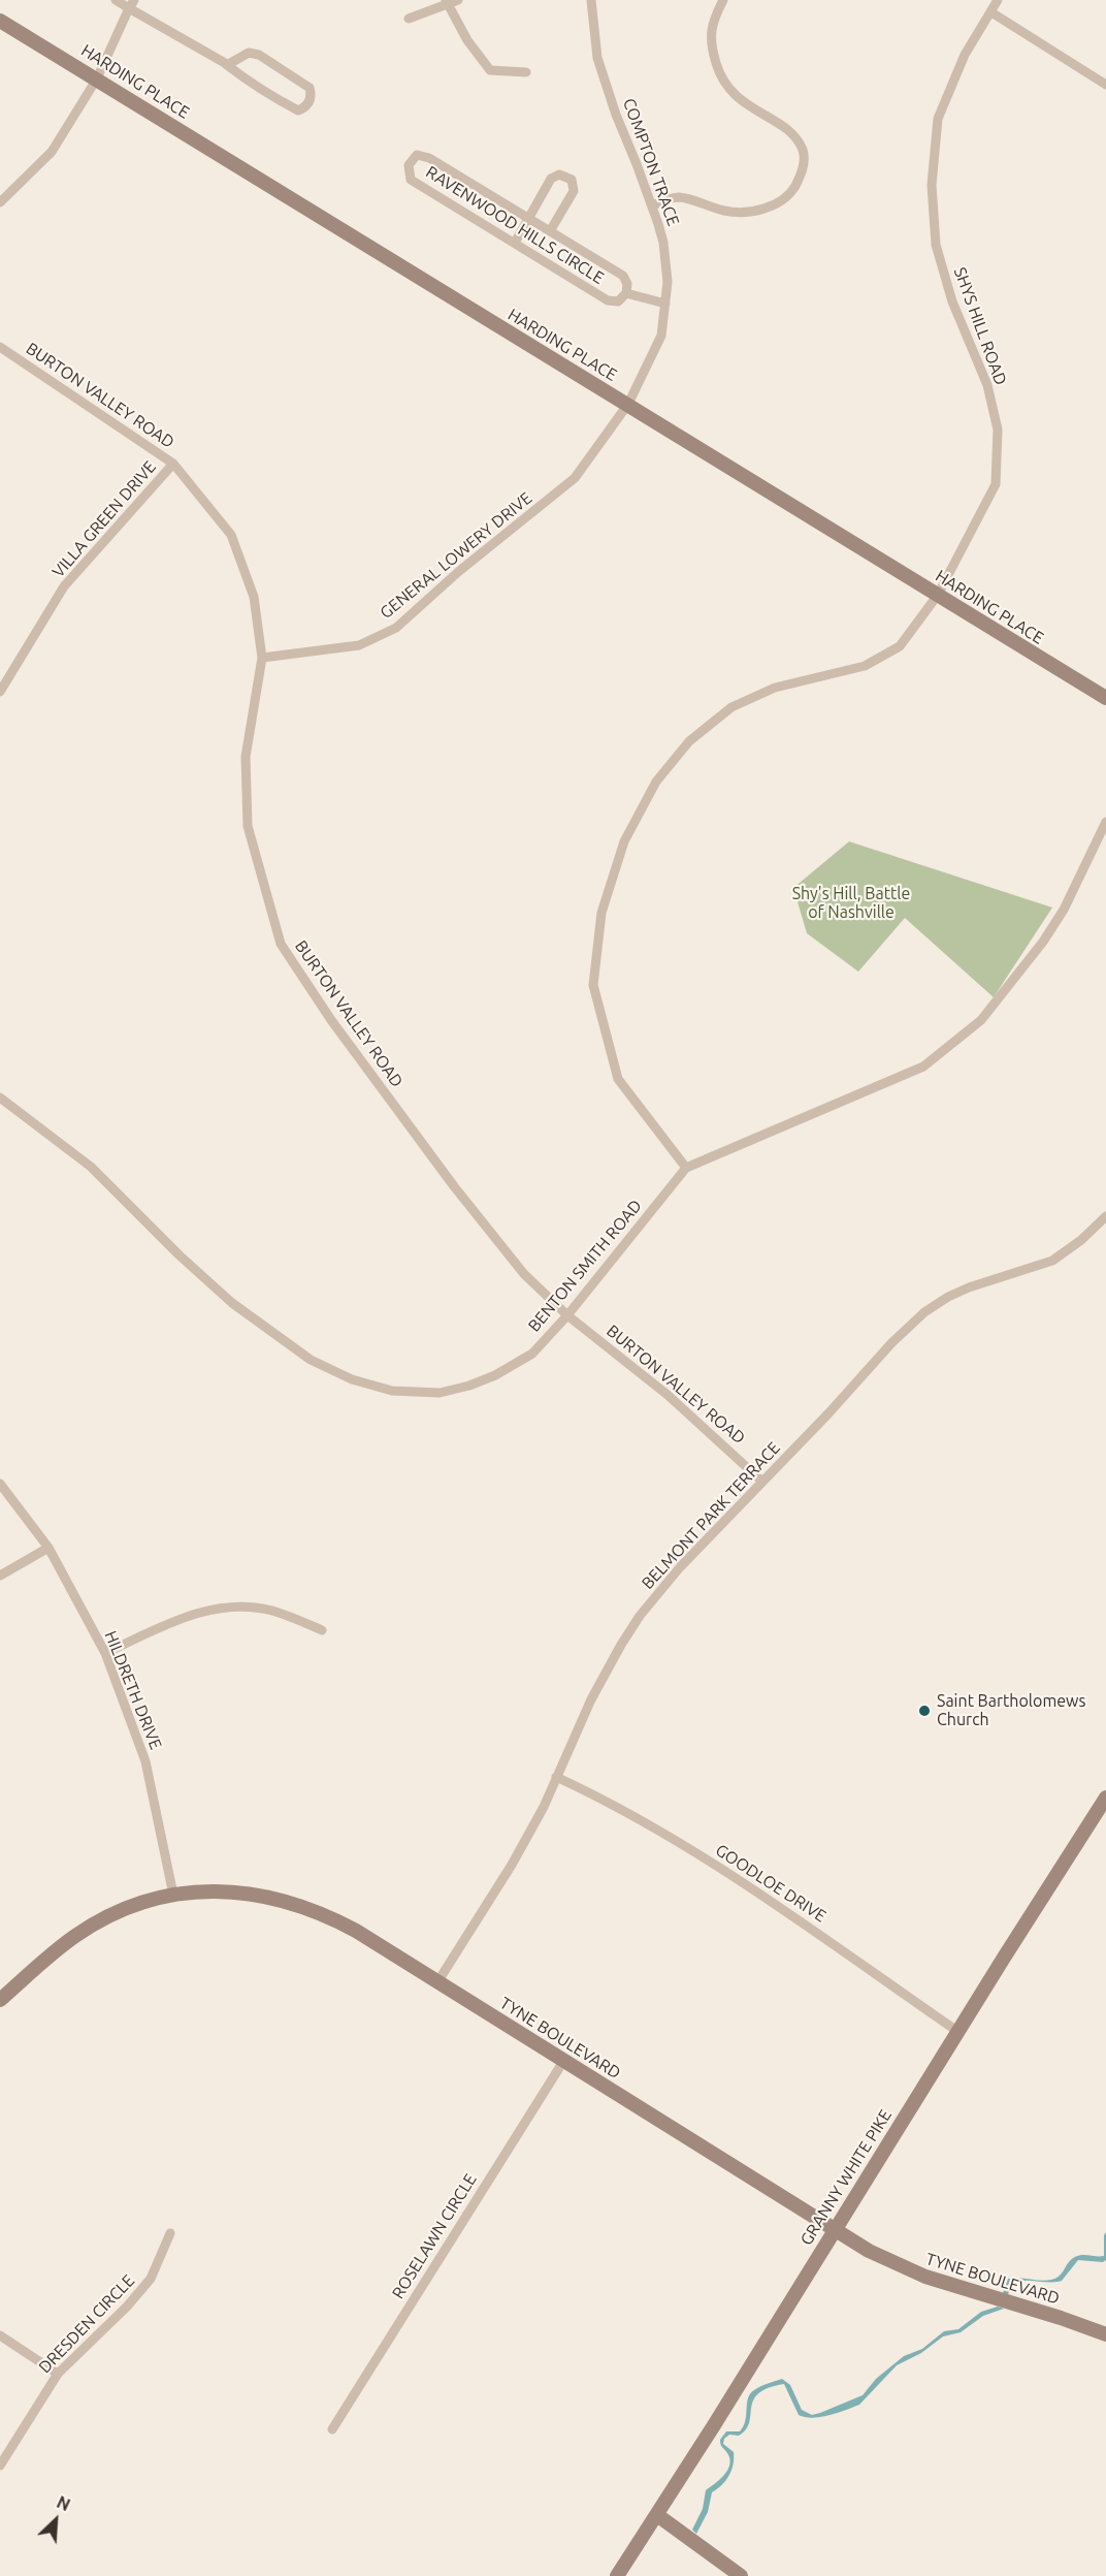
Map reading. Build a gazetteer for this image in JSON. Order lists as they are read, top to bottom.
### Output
{
  "streets": {
    "main road": ["HARDING PLACE", "TYNE BOULEVARD", "GRANNY WHITE PIKE"],
    "street": [
      "COMPTON TRACE",
      "RAVENWOOD HILLS CIRCLE",
      "SHYS HILL ROAD",
      "BURTON VALLEY ROAD",
      "VILLA GREEN DRIVE",
      "GENERAL LOWERY DRIVE",
      "BENTON SMITH ROAD",
      "BELMONT PARK TERRACE",
      "HILDRETH DRIVE",
      "GOODLOE DRIVE",
      "ROSELAWN CIRCLE",
      "DRESDEN CIRCLE"
    ]
  },
  "crossings": [
    ["HARDING PLACE", "COMPTON TRACE"],
    ["HARDING PLACE", "SHYS HILL ROAD"],
    ["HARDING PLACE", "GENERAL LOWERY DRIVE"],
    ["COMPTON TRACE", "RAVENWOOD HILLS CIRCLE"],
    ["COMPTON TRACE", "GENERAL LOWERY DRIVE"],
    ["SHYS HILL ROAD", "BENTON SMITH ROAD"],
    ["BURTON VALLEY ROAD", "VILLA GREEN DRIVE"],
    ["BURTON VALLEY ROAD", "GENERAL LOWERY DRIVE"],
    ["BURTON VALLEY ROAD", "BENTON SMITH ROAD"],
    ["BURTON VALLEY ROAD", "BELMONT PARK TERRACE"],
    ["BELMONT PARK TERRACE", "GOODLOE DRIVE"],
    ["BELMONT PARK TERRACE", "TYNE BOULEVARD"],
    ["HILDRETH DRIVE", "TYNE BOULEVARD"],
    ["GOODLOE DRIVE", "GRANNY WHITE PIKE"],
    ["TYNE BOULEVARD", "GRANNY WHITE PIKE"],
    ["TYNE BOULEVARD", "ROSELAWN CIRCLE"]
  ],
  "parks": ["Shy's Hill, Battle of Nashville"],
  "places": ["Saint Bartholomews Church"],
  "north": "top right"
}
